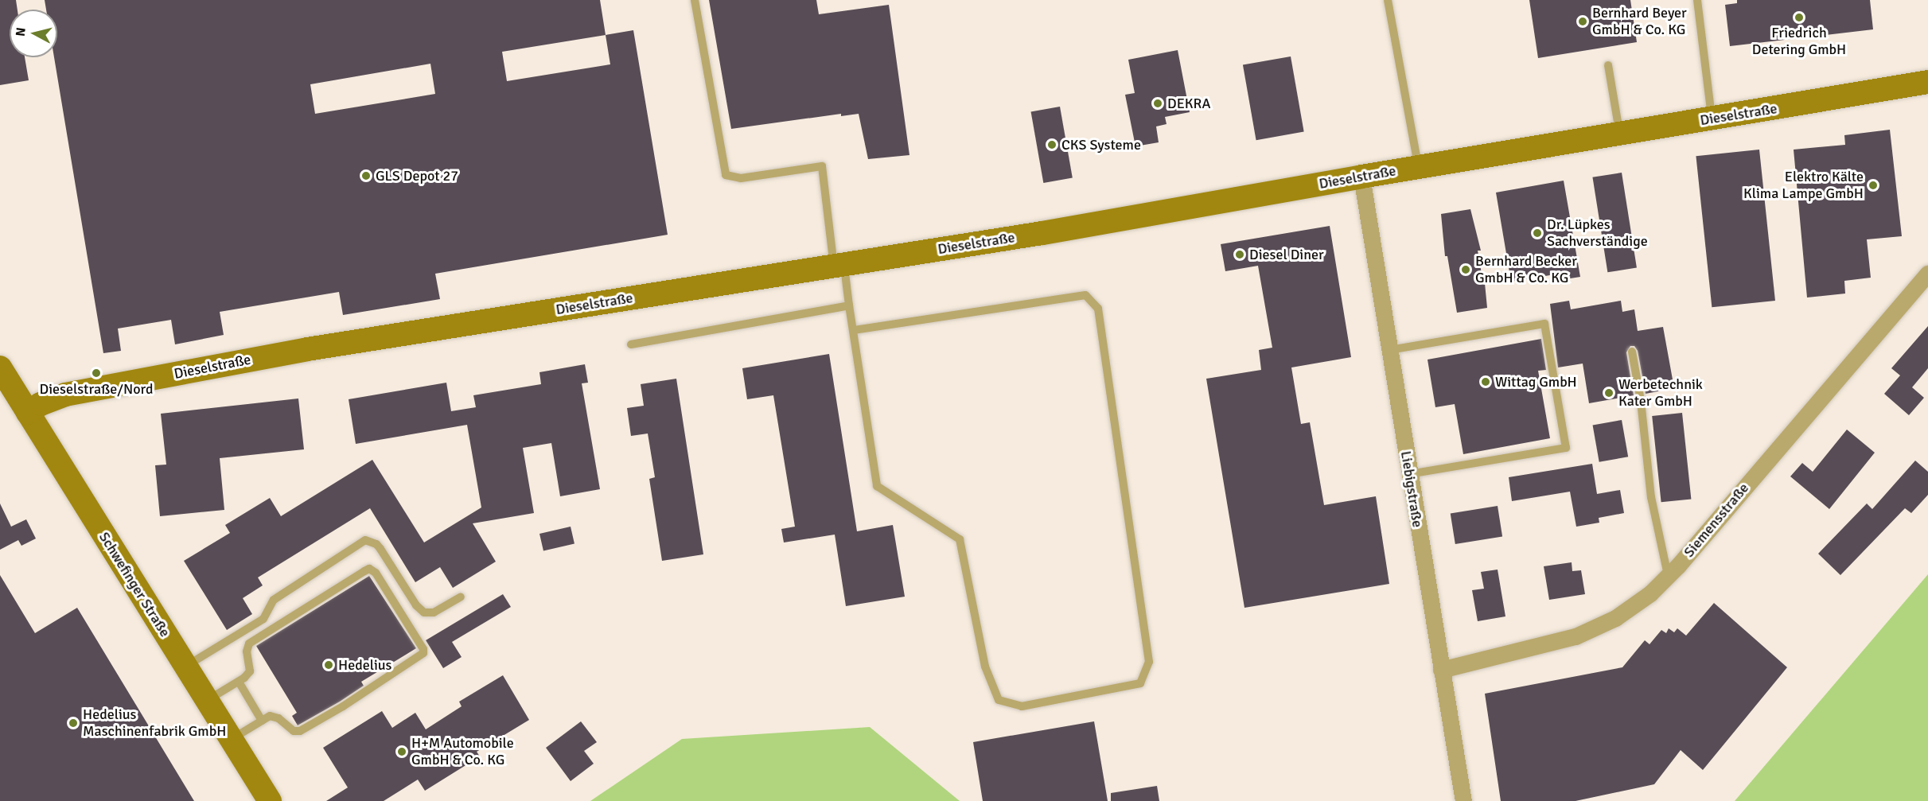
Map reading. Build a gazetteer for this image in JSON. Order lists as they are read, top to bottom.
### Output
{
  "streets": {
    "street": [
      "Dieselstraße",
      "Liebigstraße",
      "Siemensstraße",
      "Schwefinger Straße"
    ]
  },
  "crossings": [
    ["Dieselstraße", "Liebigstraße"],
    ["Dieselstraße", "Schwefinger Straße"],
    ["Liebigstraße", "Siemensstraße"]
  ],
  "places": [
    "Friedrich Detering GmbH",
    "Bernhard Beyer GmbH & Co. KG",
    "DEKRA",
    "CKS Systeme",
    "GLS Depot 27",
    "Elektro Kälte Klima Lampe GmbH",
    "Dr. Lüpkes Sachverständige",
    "Diesel Diner",
    "Bernhard Becker GmbH & Co. KG",
    "Dieselstraße/Nord",
    "Wittag GmbH",
    "Werbetechnik Kater GmbH",
    "Hedelius",
    "Hedelius Maschinenfabrik GmbH",
    "H+M Automobile GmbH & Co. KG"
  ],
  "north": "left"
}
